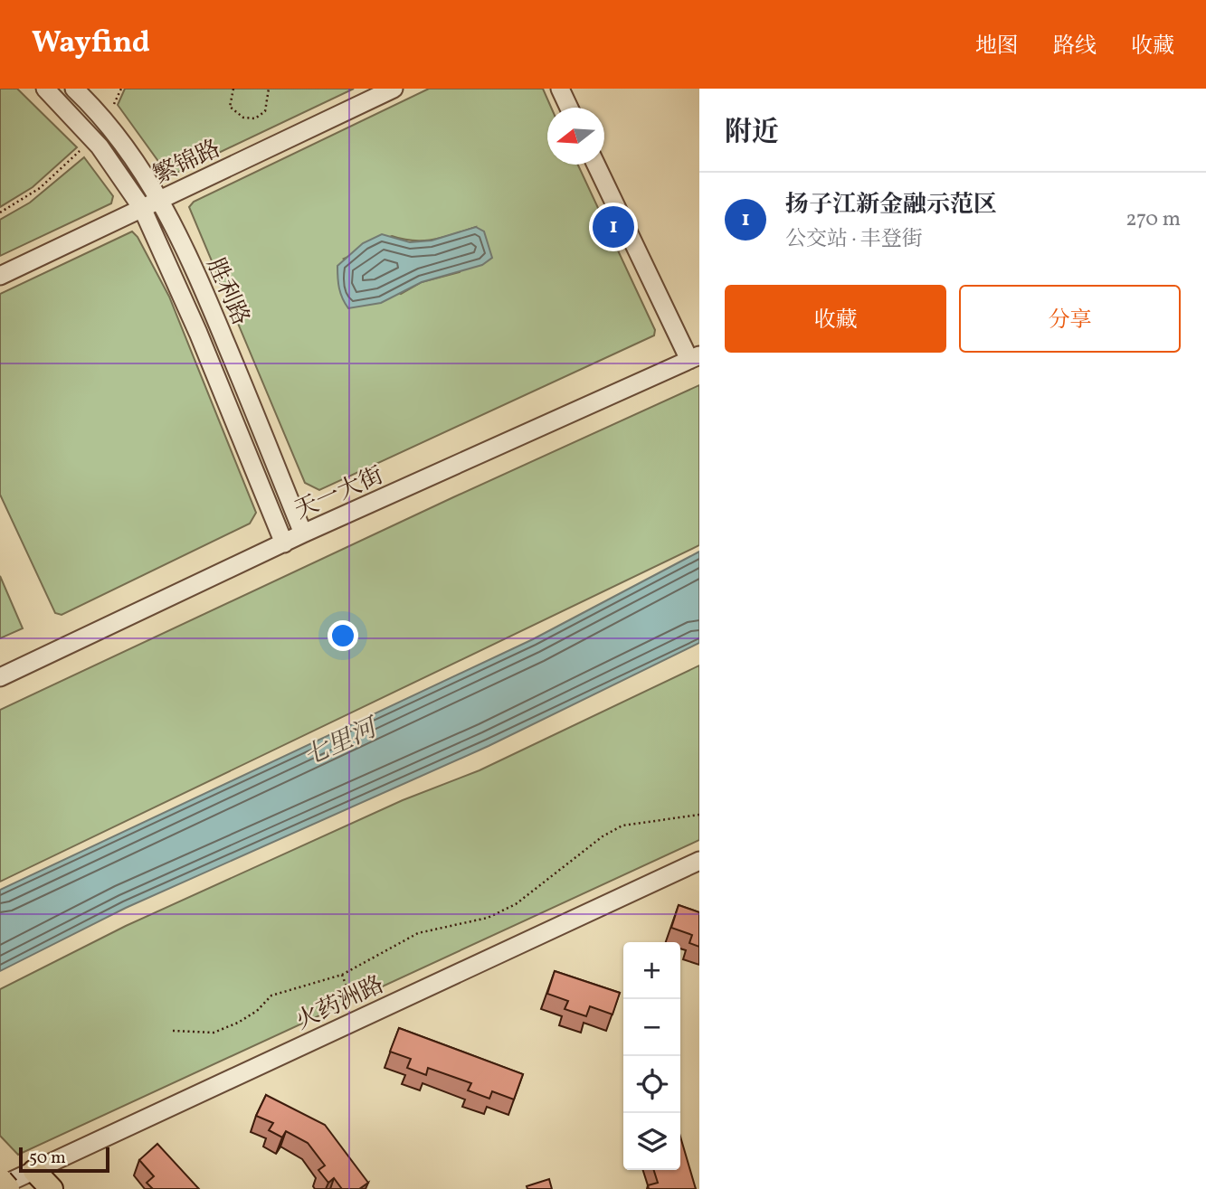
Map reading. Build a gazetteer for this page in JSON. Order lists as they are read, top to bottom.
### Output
{
  "streets": {
    "street": [
      "繁锦路",
      "胜利路",
      "天一大街",
      "火药洲路"
    ]
  },
  "crossings": [
    ["繁锦路", "胜利路"],
    ["胜利路", "天一大街"]
  ],
  "water": ["七里河"],
  "scale_bar": "50 m",
  "north": "left",
  "page": {
    "header": "Wayfind",
    "nav": ["地图", "路线", "收藏"],
    "heading": "附近",
    "list": [
      {
        "mark": "1",
        "name": "扬子江新金融示范区",
        "note": "公交站 · 丰登街",
        "value": "270 m"
      }
    ],
    "pins": "1",
    "buttons": ["收藏", "分享"],
    "map_buttons": ["+", "−"],
    "scale": "50 m"
  }
}
